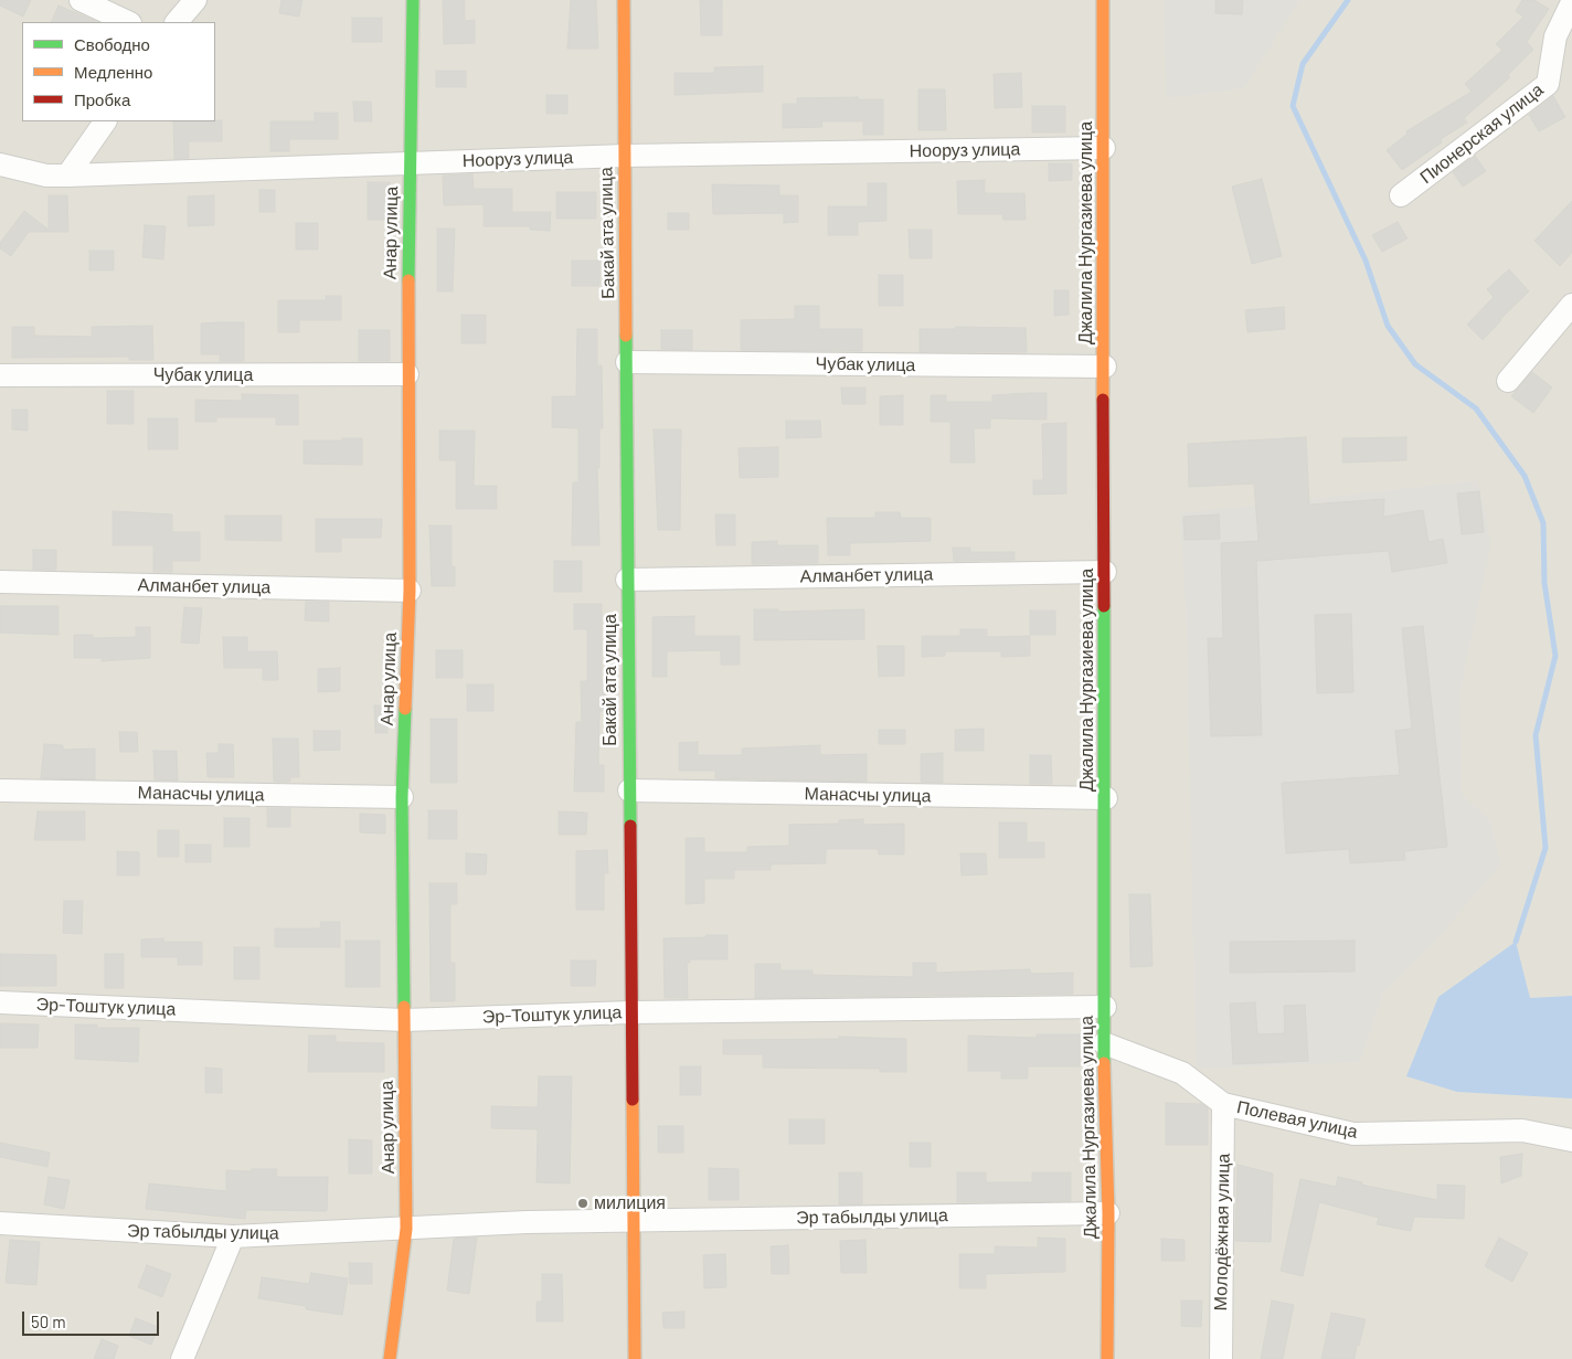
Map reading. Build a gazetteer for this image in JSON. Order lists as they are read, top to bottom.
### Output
{
  "streets": {
    "street": [
      "Пионерская улица",
      "Нооруз улица",
      "Анар улица",
      "Бакай ата улица",
      "Джалила Нургазиева улица",
      "Чубак улица",
      "Алманбет улица",
      "Манасчы улица",
      "Эр-Тоштук улица",
      "Полевая улица",
      "Эр табылды улица",
      "Молодёжная улица"
    ]
  },
  "crossings": [
    ["Нооруз улица", "Анар улица"],
    ["Нооруз улица", "Бакай ата улица"],
    ["Нооруз улица", "Джалила Нургазиева улица"],
    ["Анар улица", "Чубак улица"],
    ["Анар улица", "Алманбет улица"],
    ["Анар улица", "Манасчы улица"],
    ["Анар улица", "Эр-Тоштук улица"],
    ["Анар улица", "Эр табылды улица"],
    ["Бакай ата улица", "Чубак улица"],
    ["Бакай ата улица", "Алманбет улица"],
    ["Бакай ата улица", "Манасчы улица"],
    ["Бакай ата улица", "Эр-Тоштук улица"],
    ["Бакай ата улица", "Эр табылды улица"],
    ["Джалила Нургазиева улица", "Чубак улица"],
    ["Джалила Нургазиева улица", "Алманбет улица"],
    ["Джалила Нургазиева улица", "Манасчы улица"],
    ["Джалила Нургазиева улица", "Эр-Тоштук улица"],
    ["Джалила Нургазиева улица", "Полевая улица"],
    ["Джалила Нургазиева улица", "Эр табылды улица"],
    ["Полевая улица", "Молодёжная улица"]
  ],
  "places": ["милиция"],
  "legend": ["Свободно", "Медленно", "Пробка"],
  "scale_bar": "50 m"
}
